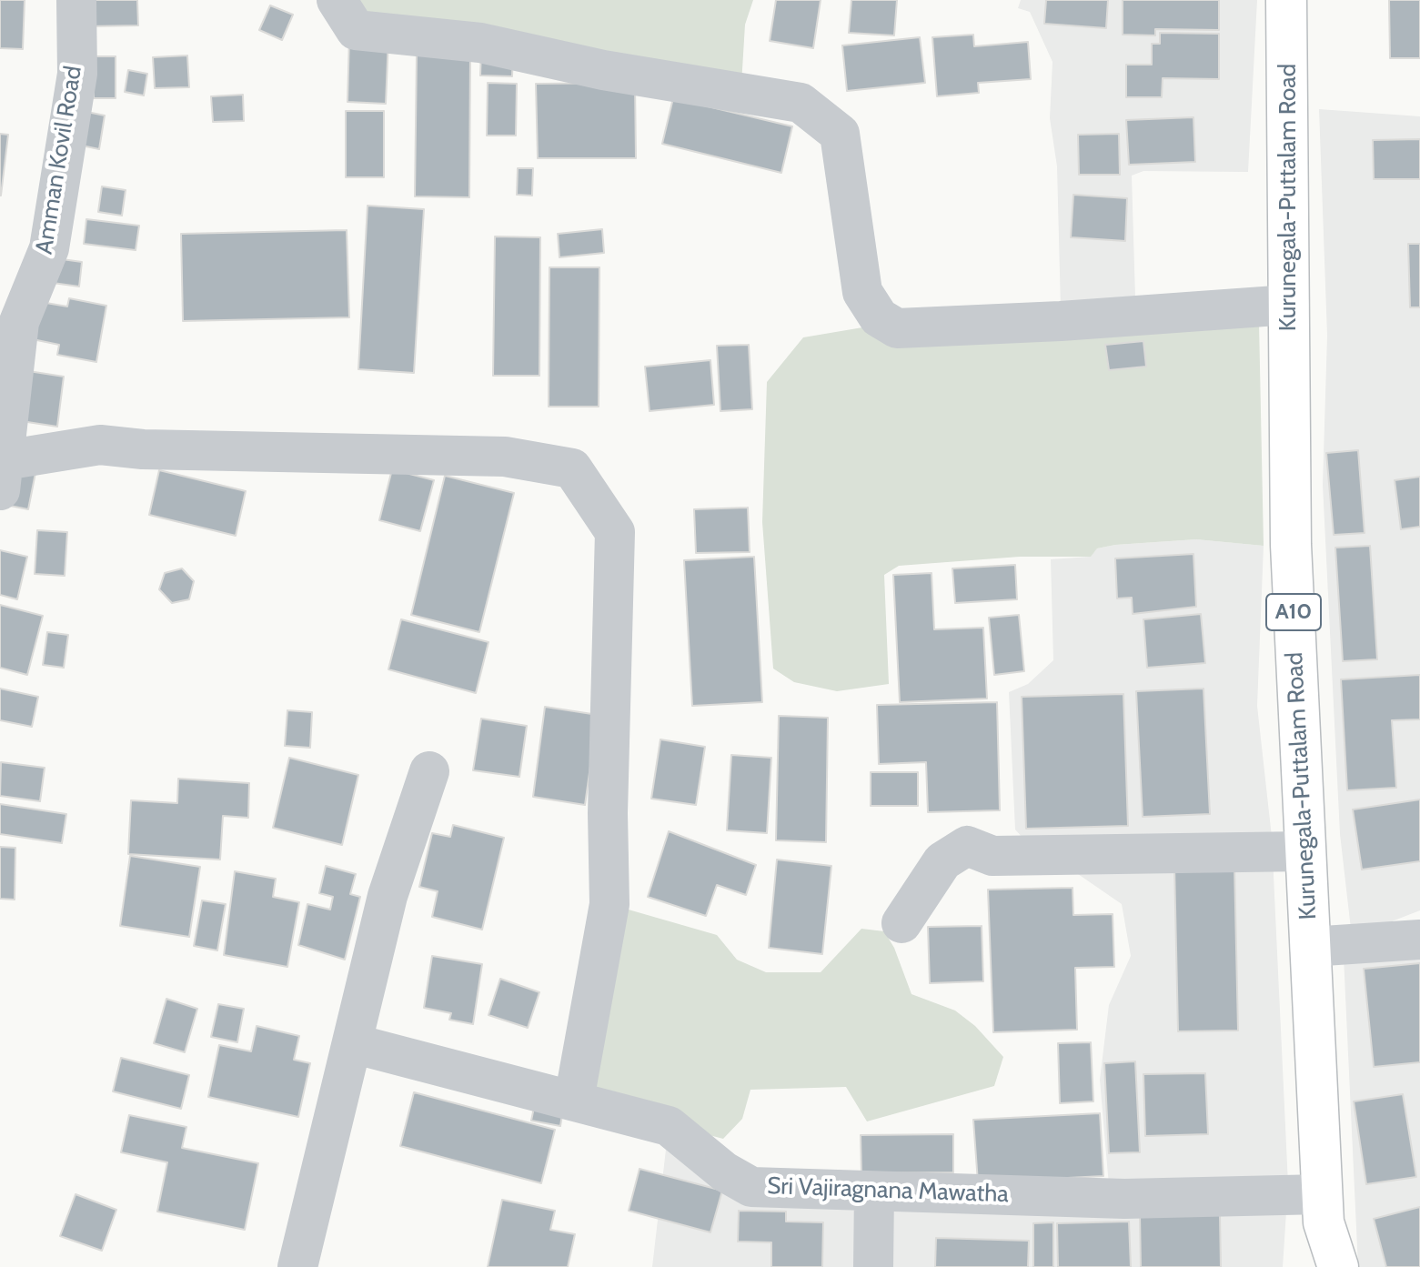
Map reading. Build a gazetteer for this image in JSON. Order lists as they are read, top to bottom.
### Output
{
  "streets": {
    "highway": ["Kurunegala-Puttalam Road", "A10"],
    "street": ["Amman Kovil Road", "Sri Vajiragnana Mawatha"]
  },
  "crossings": [
    ["Kurunegala-Puttalam Road", "Sri Vajiragnana Mawatha"]
  ]
}
